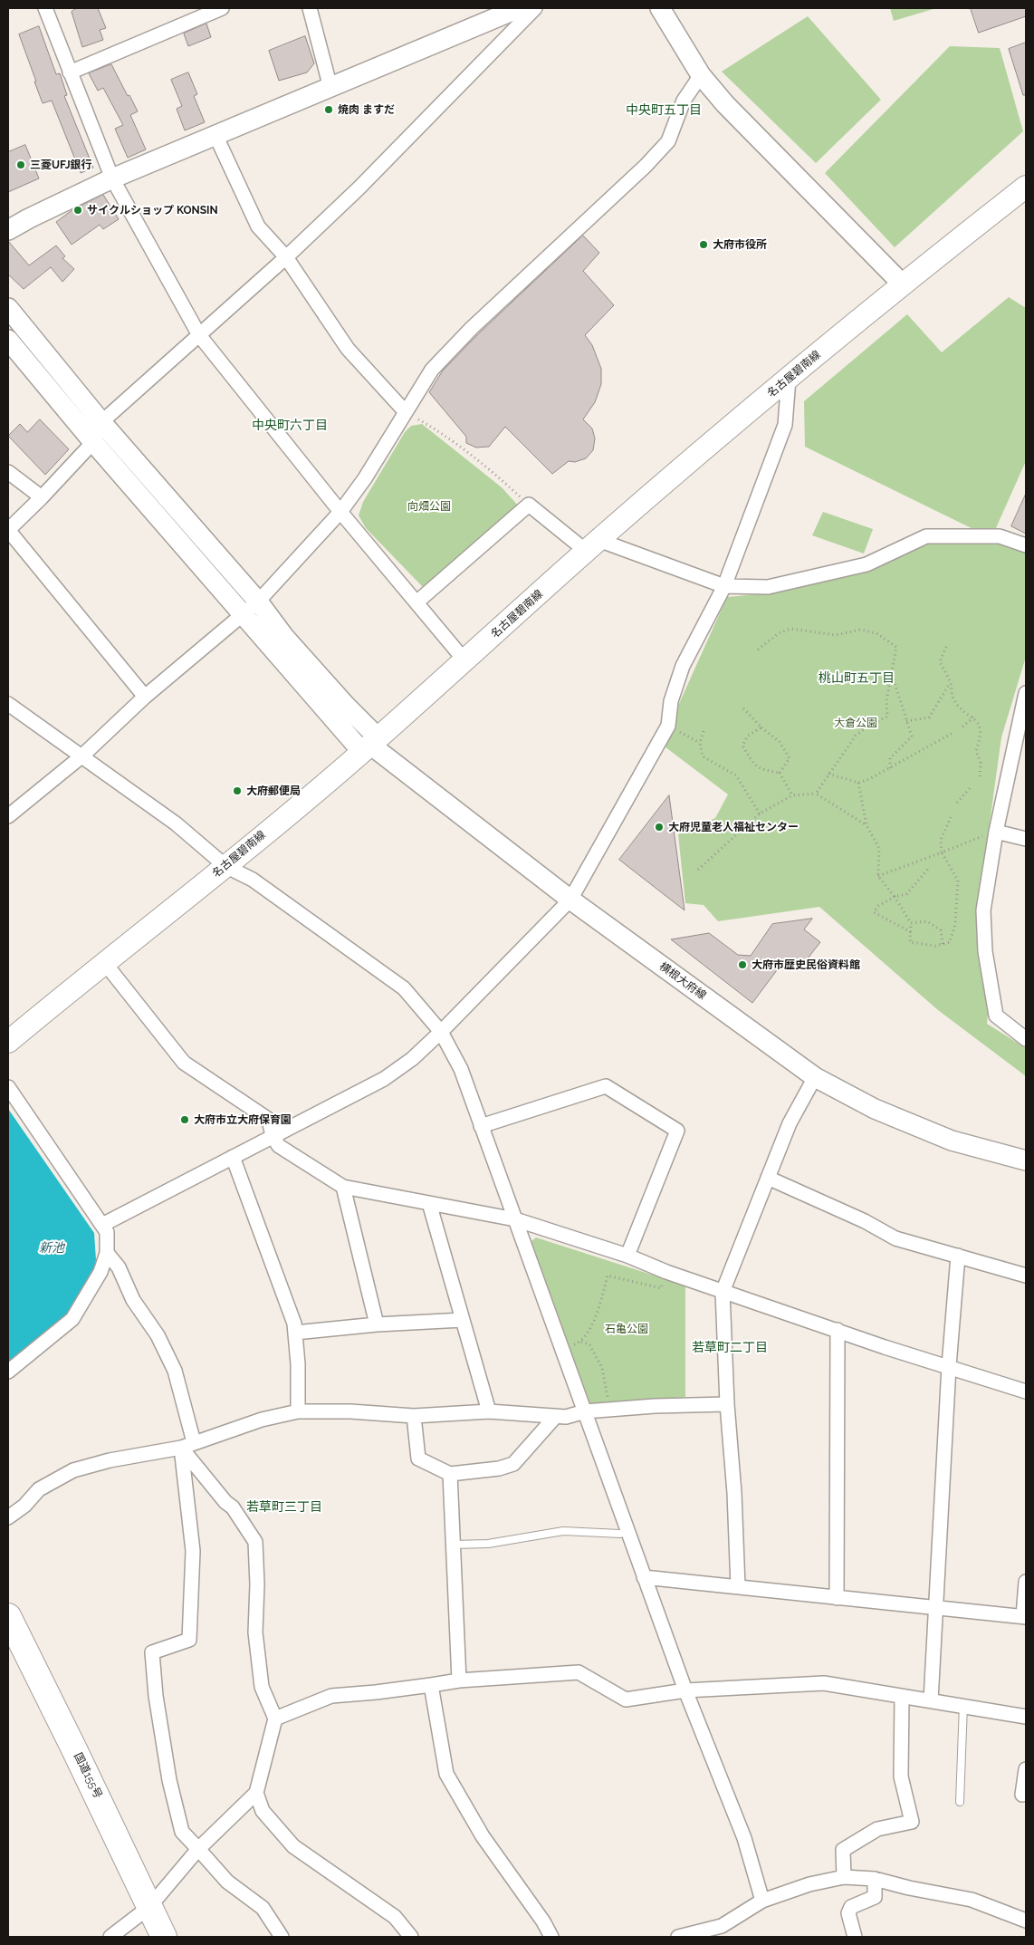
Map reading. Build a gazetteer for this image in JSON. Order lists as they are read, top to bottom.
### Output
{
  "streets": {
    "highway": ["国道155号"],
    "main road": ["名古屋碧南線"],
    "street": ["横根大府線"]
  },
  "crossings": [
    ["名古屋碧南線", "横根大府線"]
  ],
  "districts": [
    "中央町五丁目",
    "中央町六丁目",
    "桃山町五丁目",
    "若草町二丁目",
    "若草町三丁目"
  ],
  "water": ["新池"],
  "parks": ["向畑公園", "大倉公園", "石亀公園"],
  "places": [
    "焼肉 ますだ",
    "三菱UFJ銀行",
    "サイクルショップ KONSIN",
    "大府市役所",
    "大府郵便局",
    "大府児童老人福祉センター",
    "大府市歴史民俗資料館",
    "大府市立大府保育園"
  ]
}
